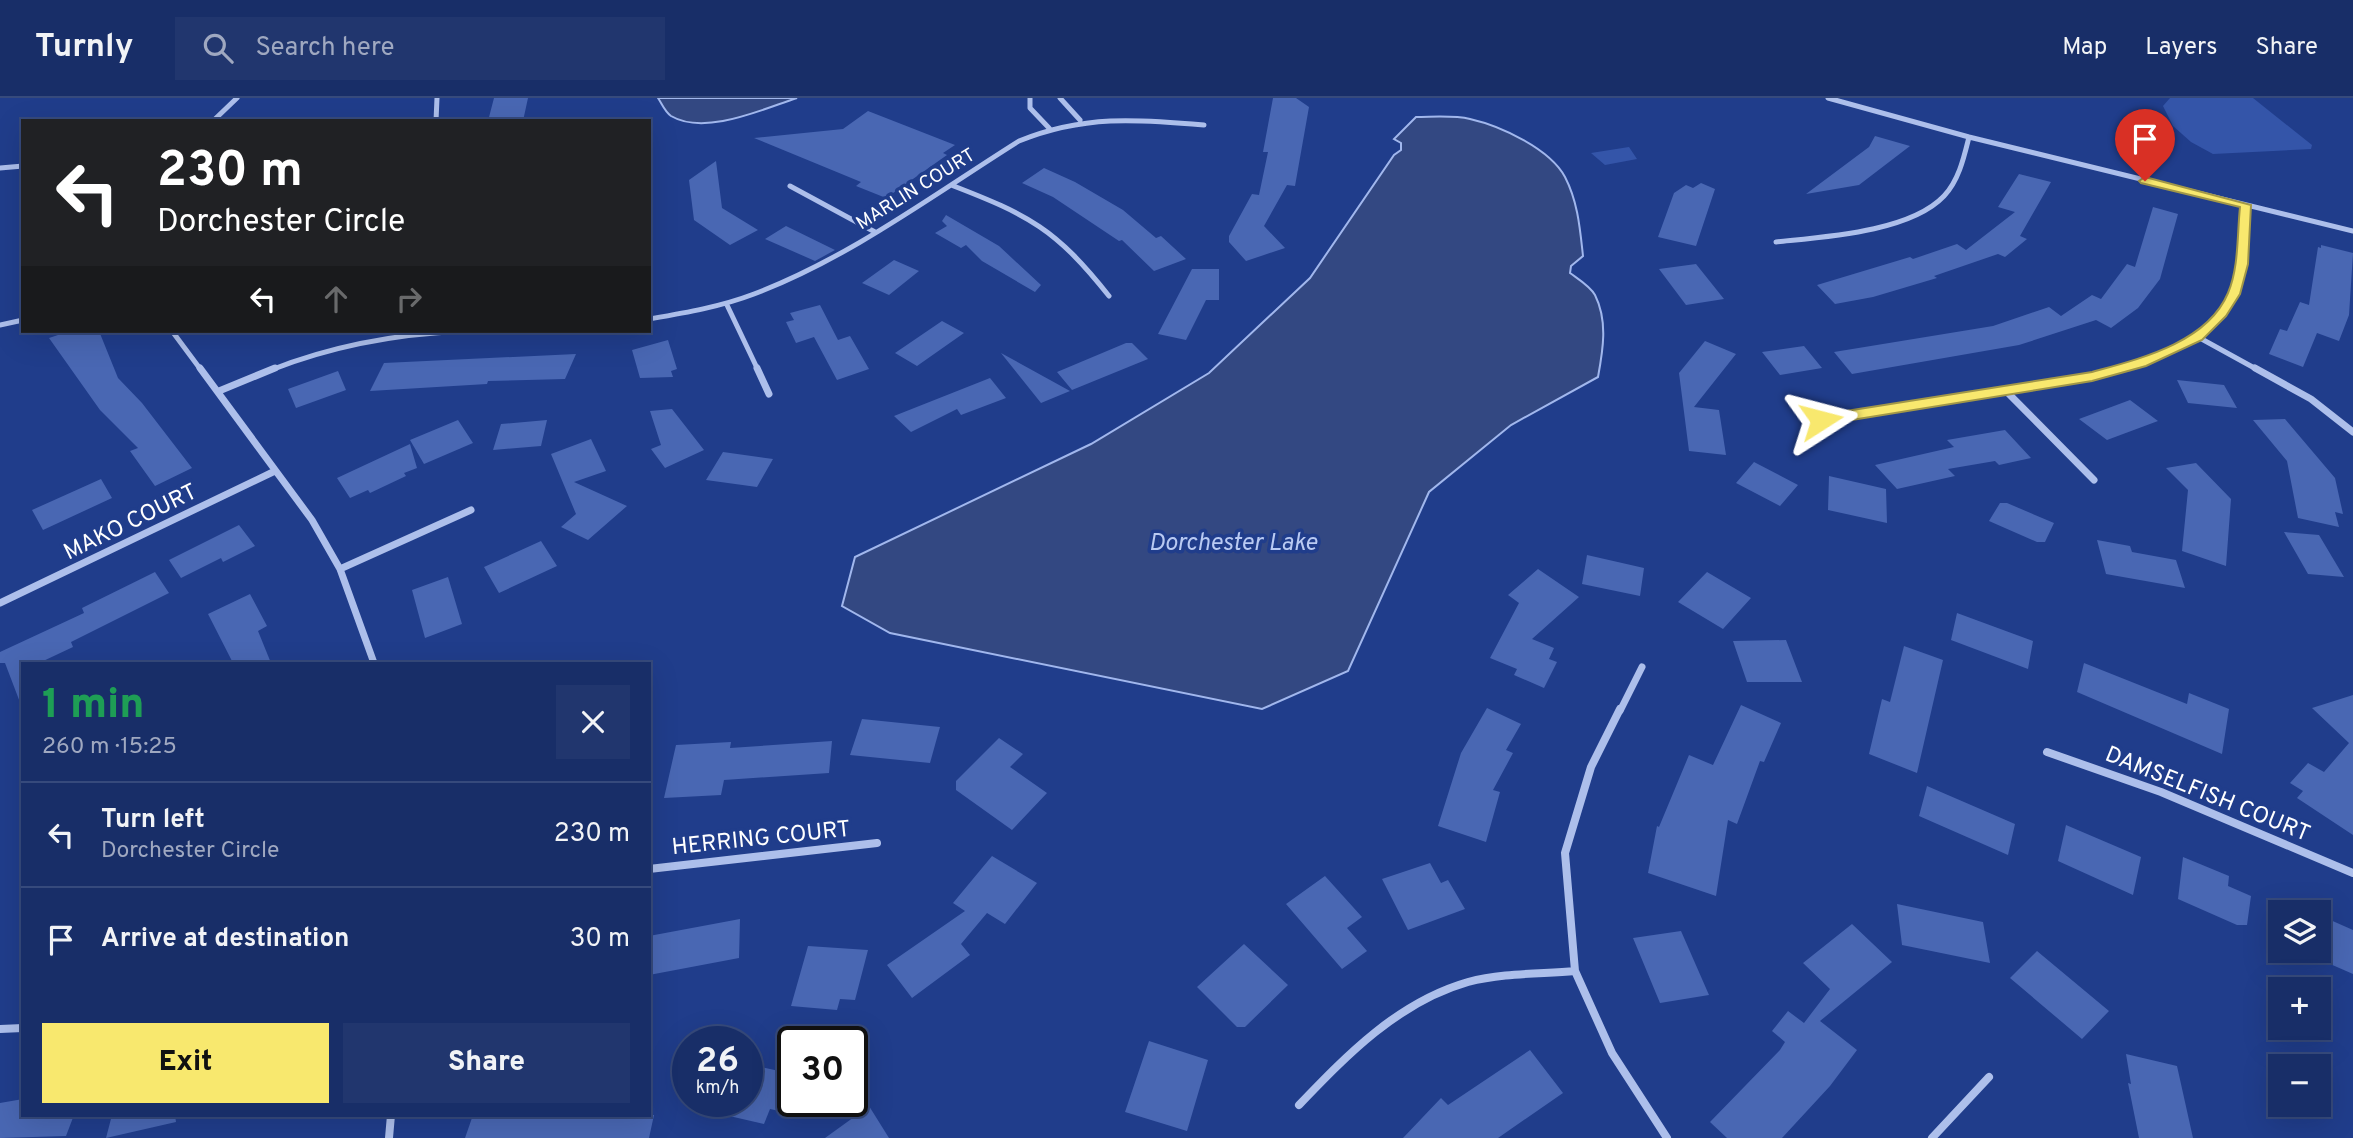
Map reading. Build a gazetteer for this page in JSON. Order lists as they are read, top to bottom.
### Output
{
  "streets": {
    "street": [
      "MARLIN COURT",
      "MAKO COURT",
      "DAMSELFISH COURT",
      "HERRING COURT"
    ]
  },
  "water": ["Dorchester Lake"],
  "page": {
    "header": "Turnly",
    "search": "Search here",
    "nav": ["Map", "Layers", "Share"],
    "turn": ["230 m", "Dorchester Circle"],
    "heading": ["1 min", "260 m · 15:25"],
    "list": [
      {
        "name": "Turn left",
        "note": "Dorchester Circle",
        "value": "230 m"
      },
      {
        "name": "Arrive at destination",
        "value": "30 m"
      }
    ],
    "map_buttons": ["+", "−"],
    "buttons": ["Exit", "Share"],
    "speed": "26 km/h",
    "limit": "30"
  }
}
